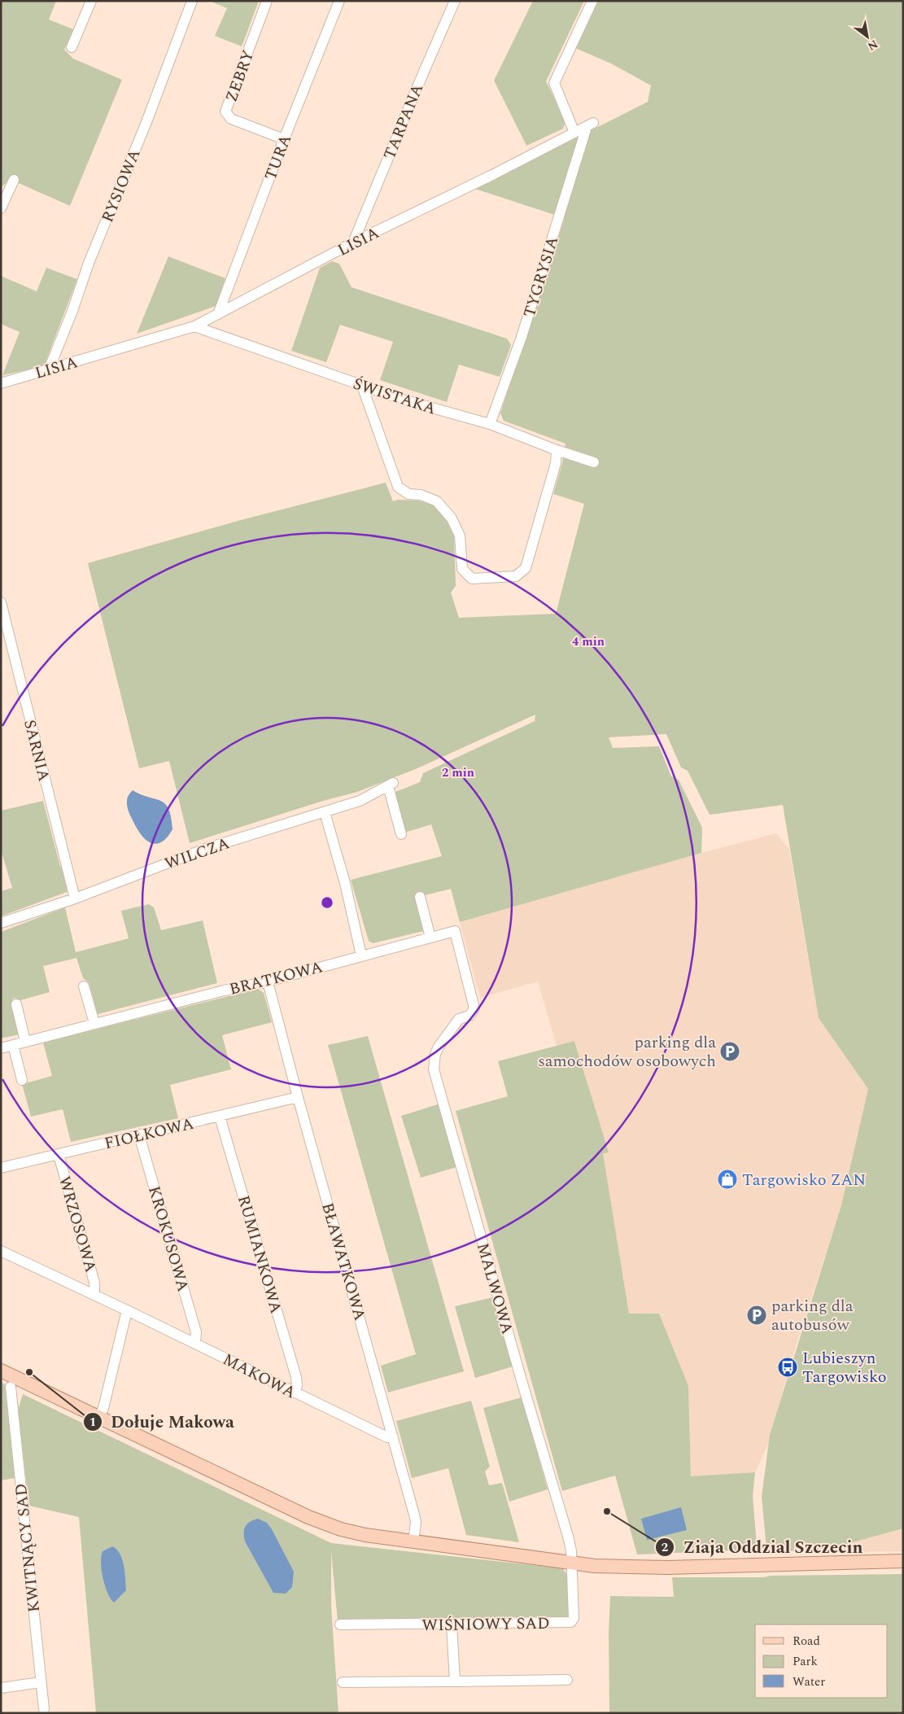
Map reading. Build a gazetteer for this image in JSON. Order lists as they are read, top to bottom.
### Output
{
  "streets": {
    "street": [
      "ZEBRY",
      "TARPANA",
      "TURA",
      "RYSIOWA",
      "LISIA",
      "TYGRYSIA",
      "ŚWISTAKA",
      "SARNIA",
      "WILCZA",
      "BRATKOWA",
      "FIOŁKOWA",
      "WRZOSOWA",
      "KROKUSOWA",
      "RUMIANKOWA",
      "BŁAWATKOWA",
      "MALWOWA",
      "MAKOWA",
      "KWITNĄCY SAD",
      "WIŚNIOWY SAD"
    ]
  },
  "crossings": [
    ["ZEBRY", "TURA"],
    ["TARPANA", "LISIA"],
    ["TURA", "LISIA"],
    ["RYSIOWA", "LISIA"],
    ["LISIA", "TYGRYSIA"],
    ["LISIA", "ŚWISTAKA"],
    ["TYGRYSIA", "ŚWISTAKA"],
    ["SARNIA", "WILCZA"],
    ["BRATKOWA", "BŁAWATKOWA"],
    ["BRATKOWA", "MALWOWA"],
    ["FIOŁKOWA", "WRZOSOWA"],
    ["FIOŁKOWA", "KROKUSOWA"],
    ["FIOŁKOWA", "RUMIANKOWA"],
    ["FIOŁKOWA", "BŁAWATKOWA"],
    ["WRZOSOWA", "MAKOWA"],
    ["KROKUSOWA", "MAKOWA"],
    ["RUMIANKOWA", "MAKOWA"],
    ["BŁAWATKOWA", "MAKOWA"],
    ["MALWOWA", "WIŚNIOWY SAD"]
  ],
  "places": {
    "parking": ["parking dla samochodów osobowych", "parking dla autobusów"],
    "shop": ["Targowisko ZAN"],
    "bus stop": ["Lubieszyn Targowisko"],
    "other": ["Dołuje Makowa", "Ziaja Oddzial Szczecin"]
  },
  "legend": ["Road", "Park", "Water"],
  "north": "bottom right",
  "rings": ["4 min", "2 min"]
}
